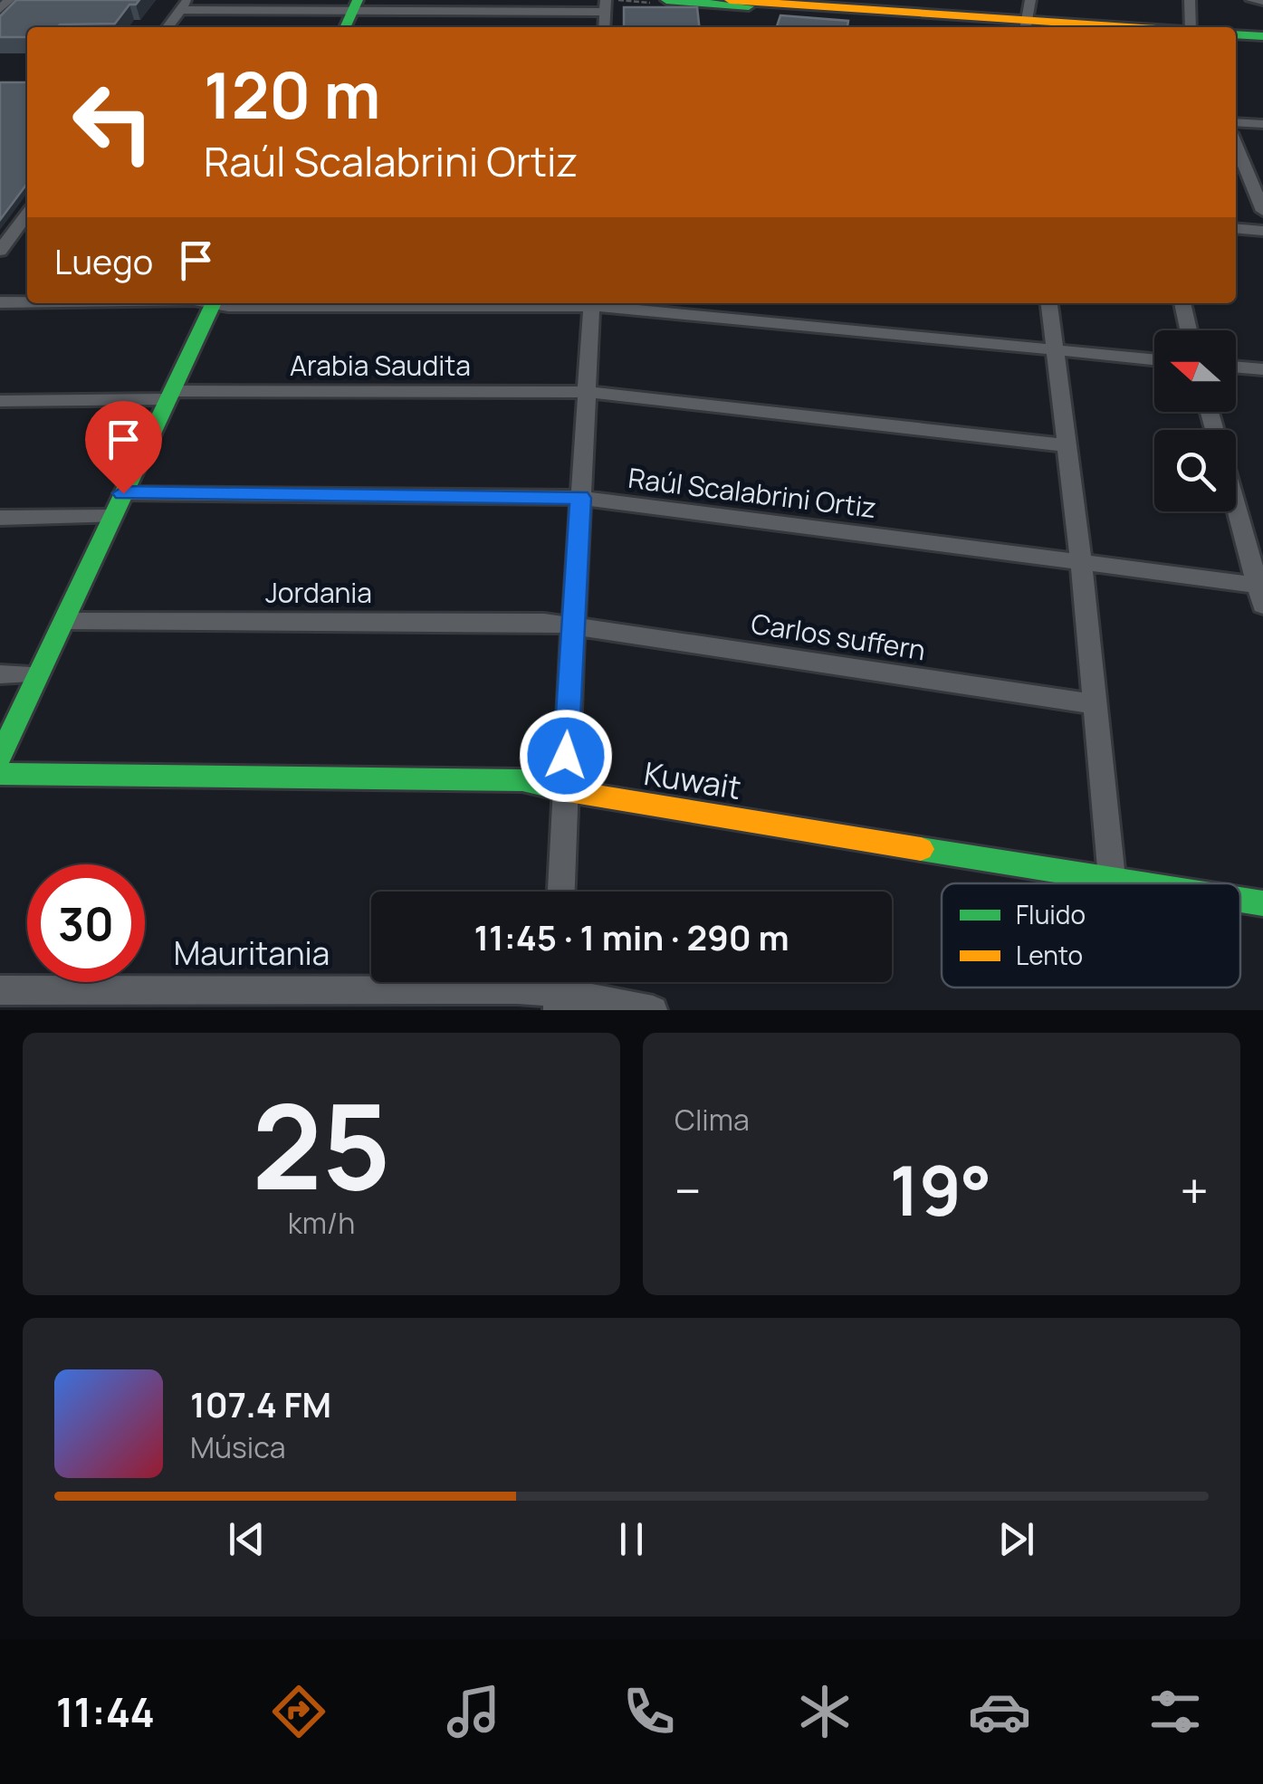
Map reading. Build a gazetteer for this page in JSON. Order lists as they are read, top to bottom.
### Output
{
  "streets": {
    "street": [
      "Arabia Saudita",
      "Raúl Scalabrini Ortiz",
      "Jordania",
      "Carlos suffern",
      "Kuwait",
      "Mauritania"
    ]
  },
  "crossings": [
    ["Jordania", "Carlos suffern"]
  ],
  "legend": ["Fluido", "Lento"],
  "north": "left",
  "page": {
    "turn": ["120 m", "Raúl Scalabrini Ortiz"],
    "then": "Luego",
    "limit": "30",
    "trip": "11:45 · 1 min · 290 m",
    "tile": [
      ["25", "km/h"],
      "Clima"
    ],
    "heat": ["−", "19°", "+"],
    "song": ["107.4 FM", "Música"],
    "tabs": "11:44"
  }
}
